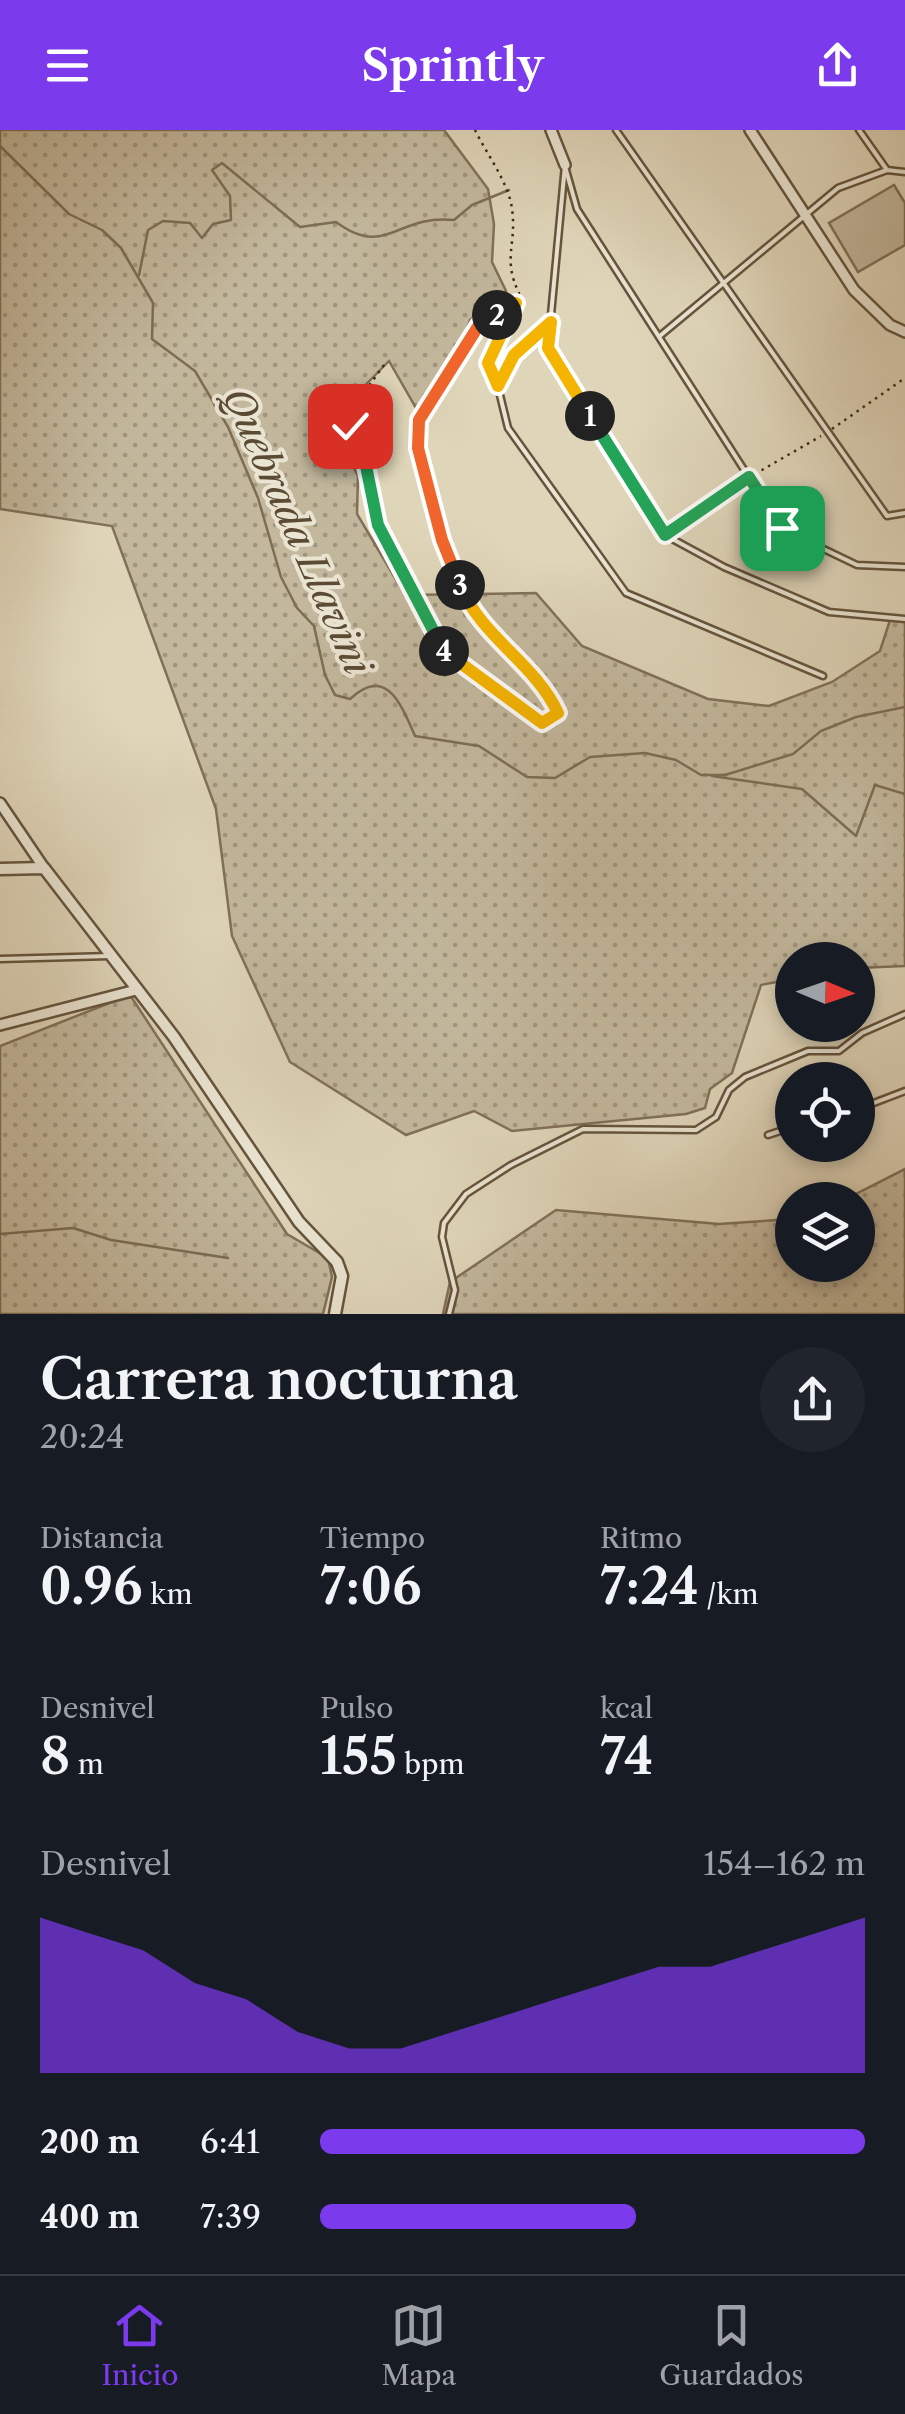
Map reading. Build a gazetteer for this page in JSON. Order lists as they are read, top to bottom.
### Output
{
  "water": ["Quebrada Llavini"],
  "north": "right",
  "page": {
    "header": "Sprintly",
    "pins": [
      "2",
      "1",
      "3",
      "4"
    ],
    "heading": ["Carrera nocturna", "20:24"],
    "stats": [
      ["Distancia", "0.96 km"],
      ["Tiempo", "7:06"],
      ["Ritmo", "7:24 /km"],
      ["Desnivel", "8 m"],
      ["Pulso", "155 bpm"],
      ["kcal", "74"]
    ],
    "chart": ["Desnivel", "154–162 m"],
    "list": [
      {
        "name": "200 m",
        "note": "6:41"
      },
      {
        "name": "400 m",
        "note": "7:39"
      }
    ],
    "tabs": ["Inicio", "Mapa", "Guardados"]
  }
}
